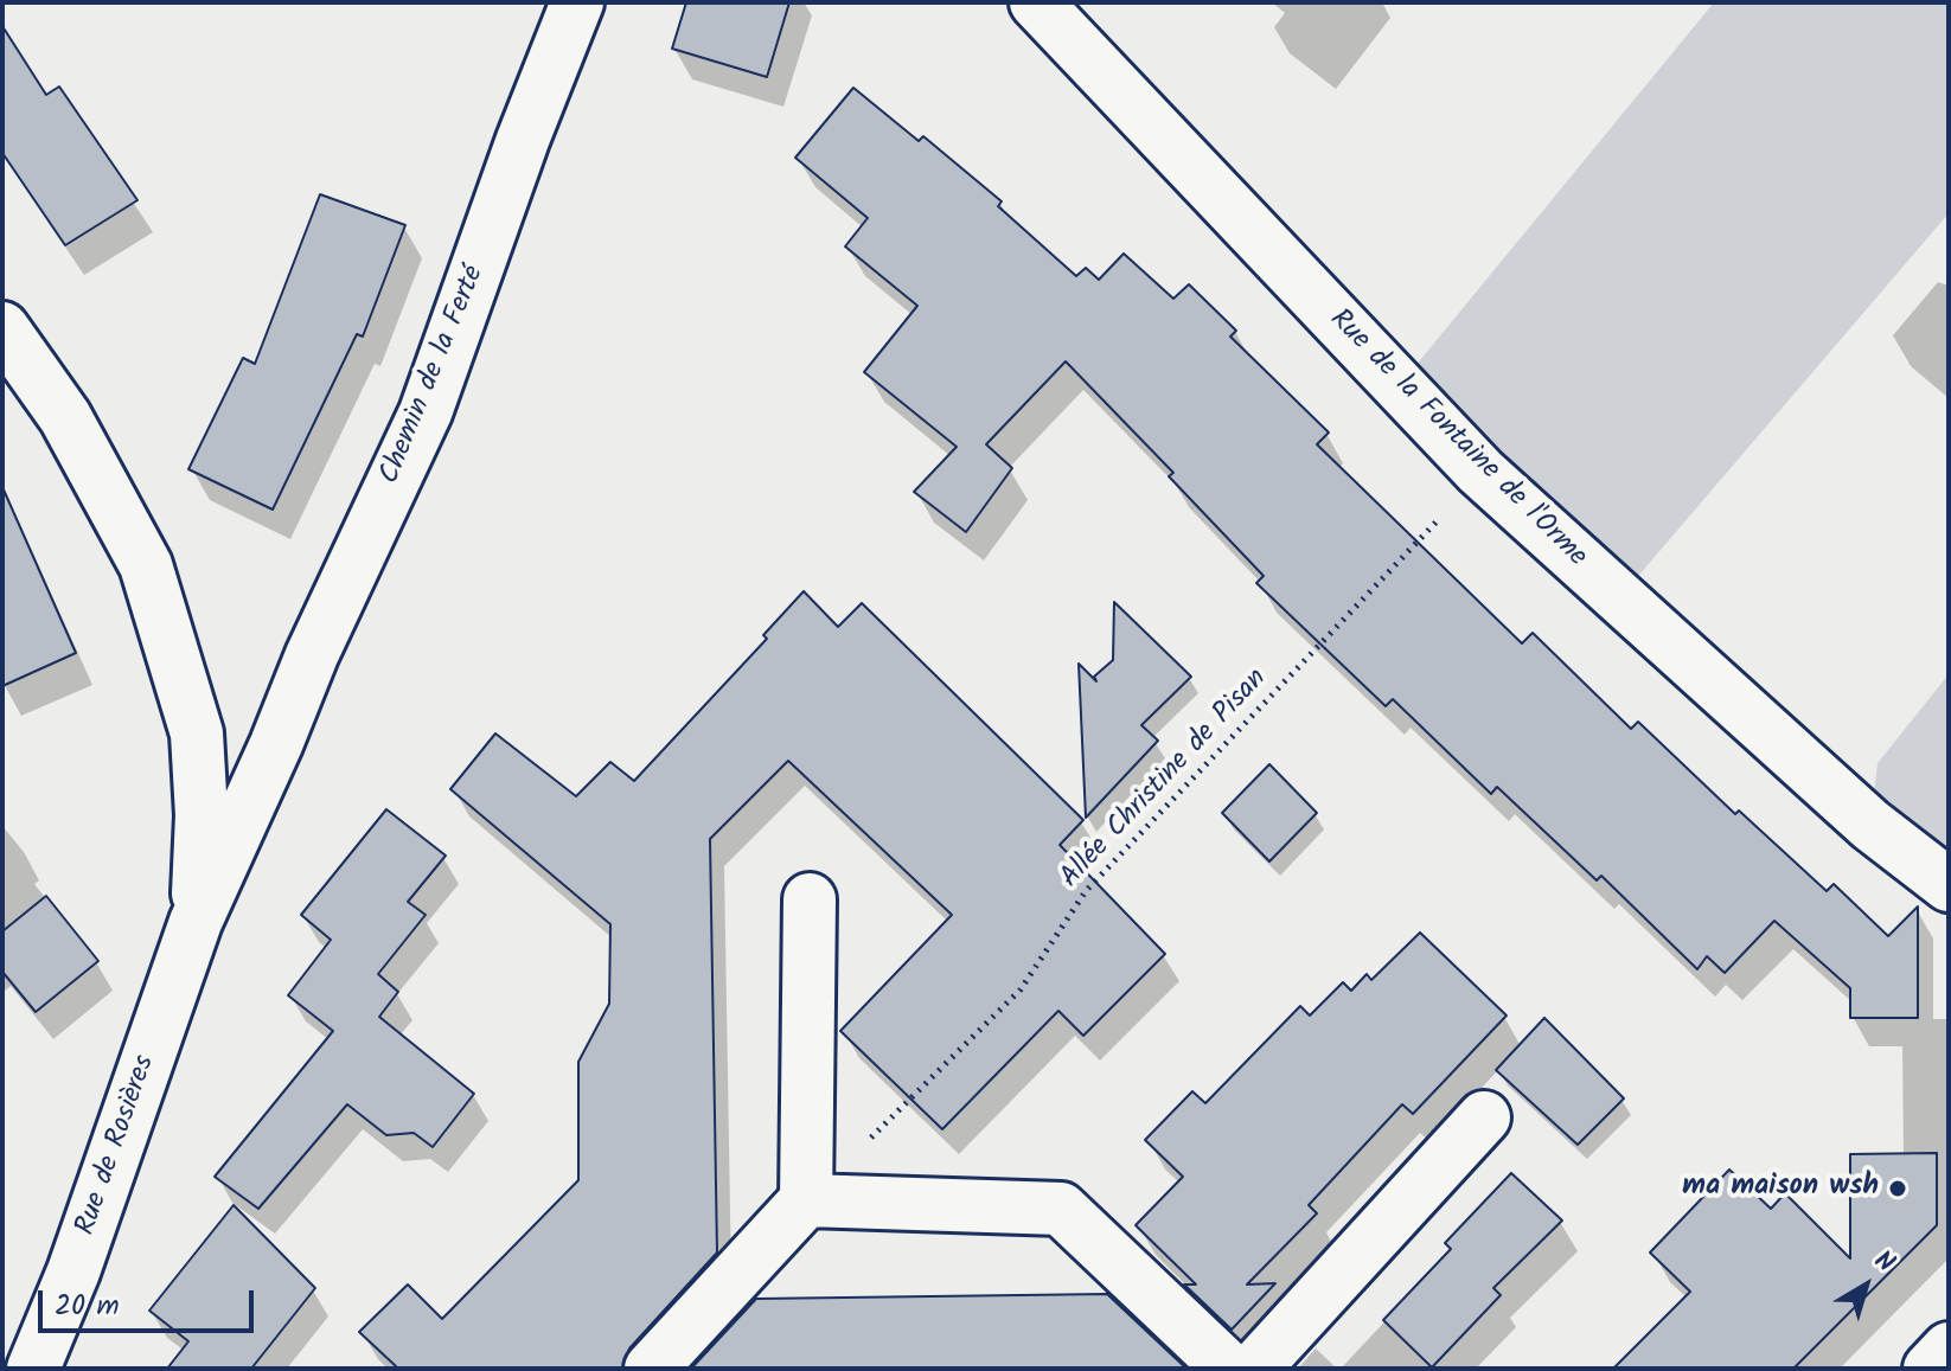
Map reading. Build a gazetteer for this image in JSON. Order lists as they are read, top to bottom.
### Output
{
  "streets": {
    "street": ["Chemin de la Ferté", "Rue de la Fontaine de l'Orme", "Rue de Rosières"],
    "path": ["Allée Christine de Pisan"]
  },
  "crossings": [
    ["Chemin de la Ferté", "Rue de Rosières"],
    ["Rue de la Fontaine de l'Orme", "Allée Christine de Pisan"]
  ],
  "places": ["ma maison wsh"],
  "scale_bar": "20 m",
  "north": "top right"
}
